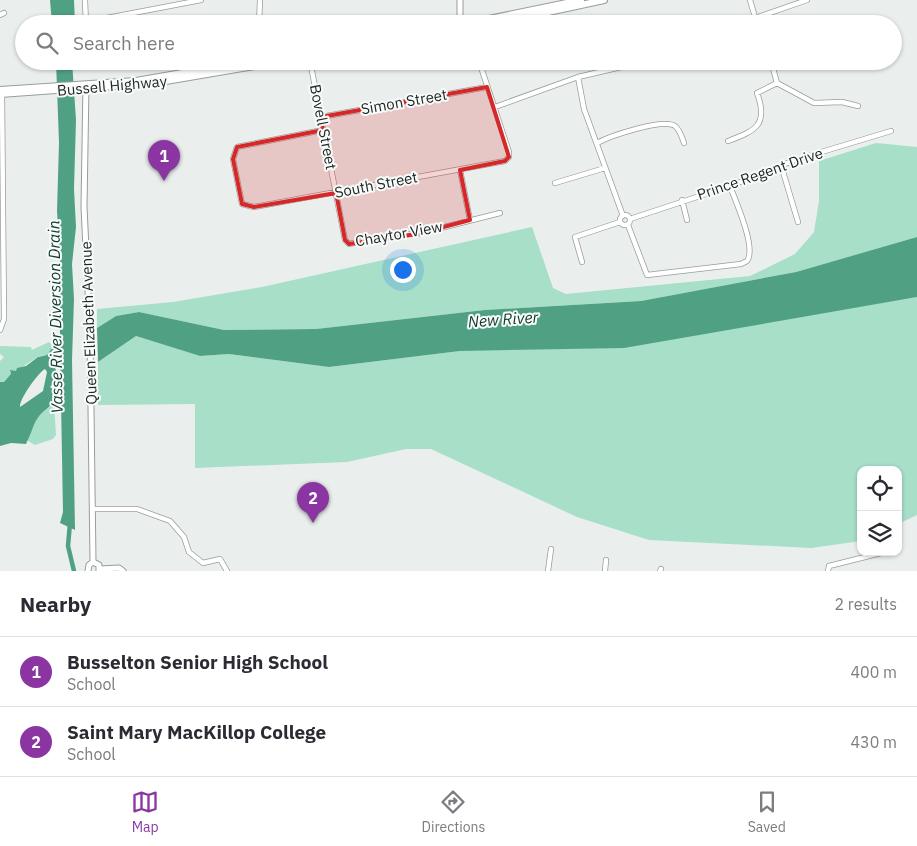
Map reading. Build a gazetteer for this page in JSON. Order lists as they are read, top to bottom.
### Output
{
  "streets": {
    "main road": ["Bussell Highway"],
    "street": [
      "Simon Street",
      "Bovell Street",
      "Prince Regent Drive",
      "South Street",
      "Chaytor View",
      "Queen Elizabeth Avenue"
    ]
  },
  "crossings": [
    ["Bussell Highway", "Queen Elizabeth Avenue"],
    ["Simon Street", "Bovell Street"],
    ["Bovell Street", "South Street"],
    ["Bovell Street", "Chaytor View"],
    ["South Street", "Chaytor View"]
  ],
  "water": ["Vasse River Diversion Drain", "New River"],
  "page": {
    "search": "Search here",
    "pins": ["1", "2"],
    "heading": ["Nearby", "2 results"],
    "list": [
      {
        "mark": "1",
        "name": "Busselton Senior High School",
        "note": "School",
        "value": "400 m"
      },
      {
        "mark": "2",
        "name": "Saint Mary MacKillop College",
        "note": "School",
        "value": "430 m"
      }
    ],
    "nav": ["Map", "Directions", "Saved"]
  }
}
